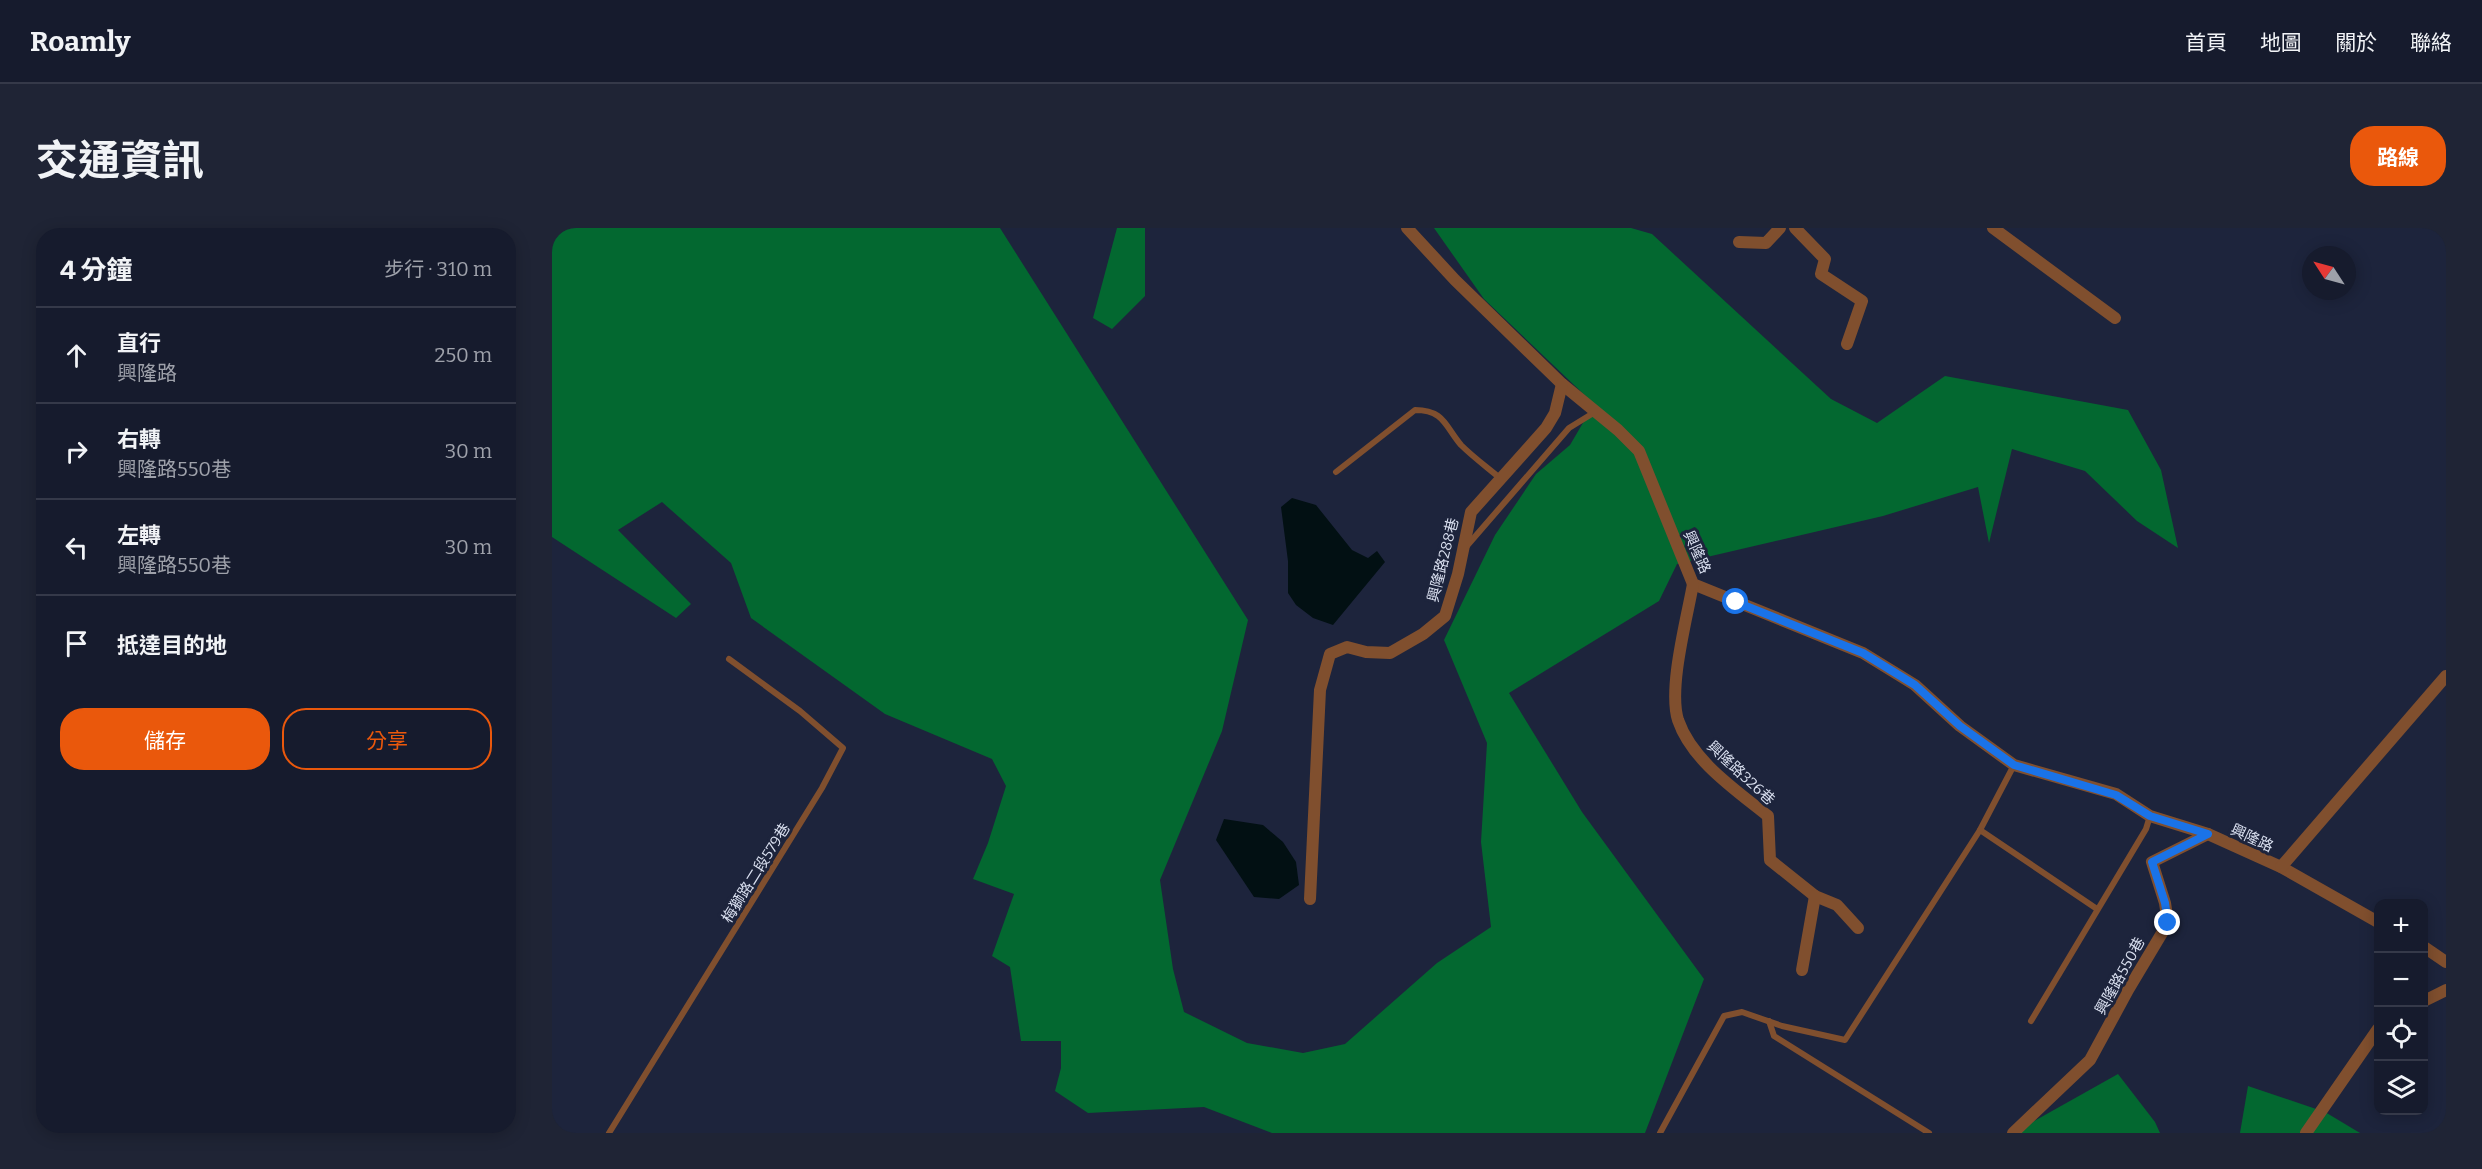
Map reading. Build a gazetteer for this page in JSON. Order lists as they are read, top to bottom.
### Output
{
  "streets": {
    "street": [
      "興隆路",
      "興隆路288巷",
      "興隆路326巷",
      "興隆路550巷"
    ],
    "lane": ["梅獅路二段579巷"]
  },
  "crossings": [
    ["興隆路", "興隆路288巷"],
    ["興隆路", "興隆路326巷"],
    ["興隆路", "興隆路550巷"]
  ],
  "north": "top left",
  "page": {
    "header": "Roamly",
    "nav": [
      "首頁",
      "地圖",
      "關於",
      "聯絡"
    ],
    "title": "交通資訊",
    "buttons": [
      "路線",
      ["儲存", "分享"]
    ],
    "heading": ["4 分鐘", "步行 · 310 m"],
    "list": [
      ["直行", "興隆路", "250 m"],
      ["右轉", "興隆路550巷", "30 m"],
      ["左轉", "興隆路550巷", "30 m"],
      "抵達目的地"
    ],
    "map_buttons": ["+", "−"]
  }
}
